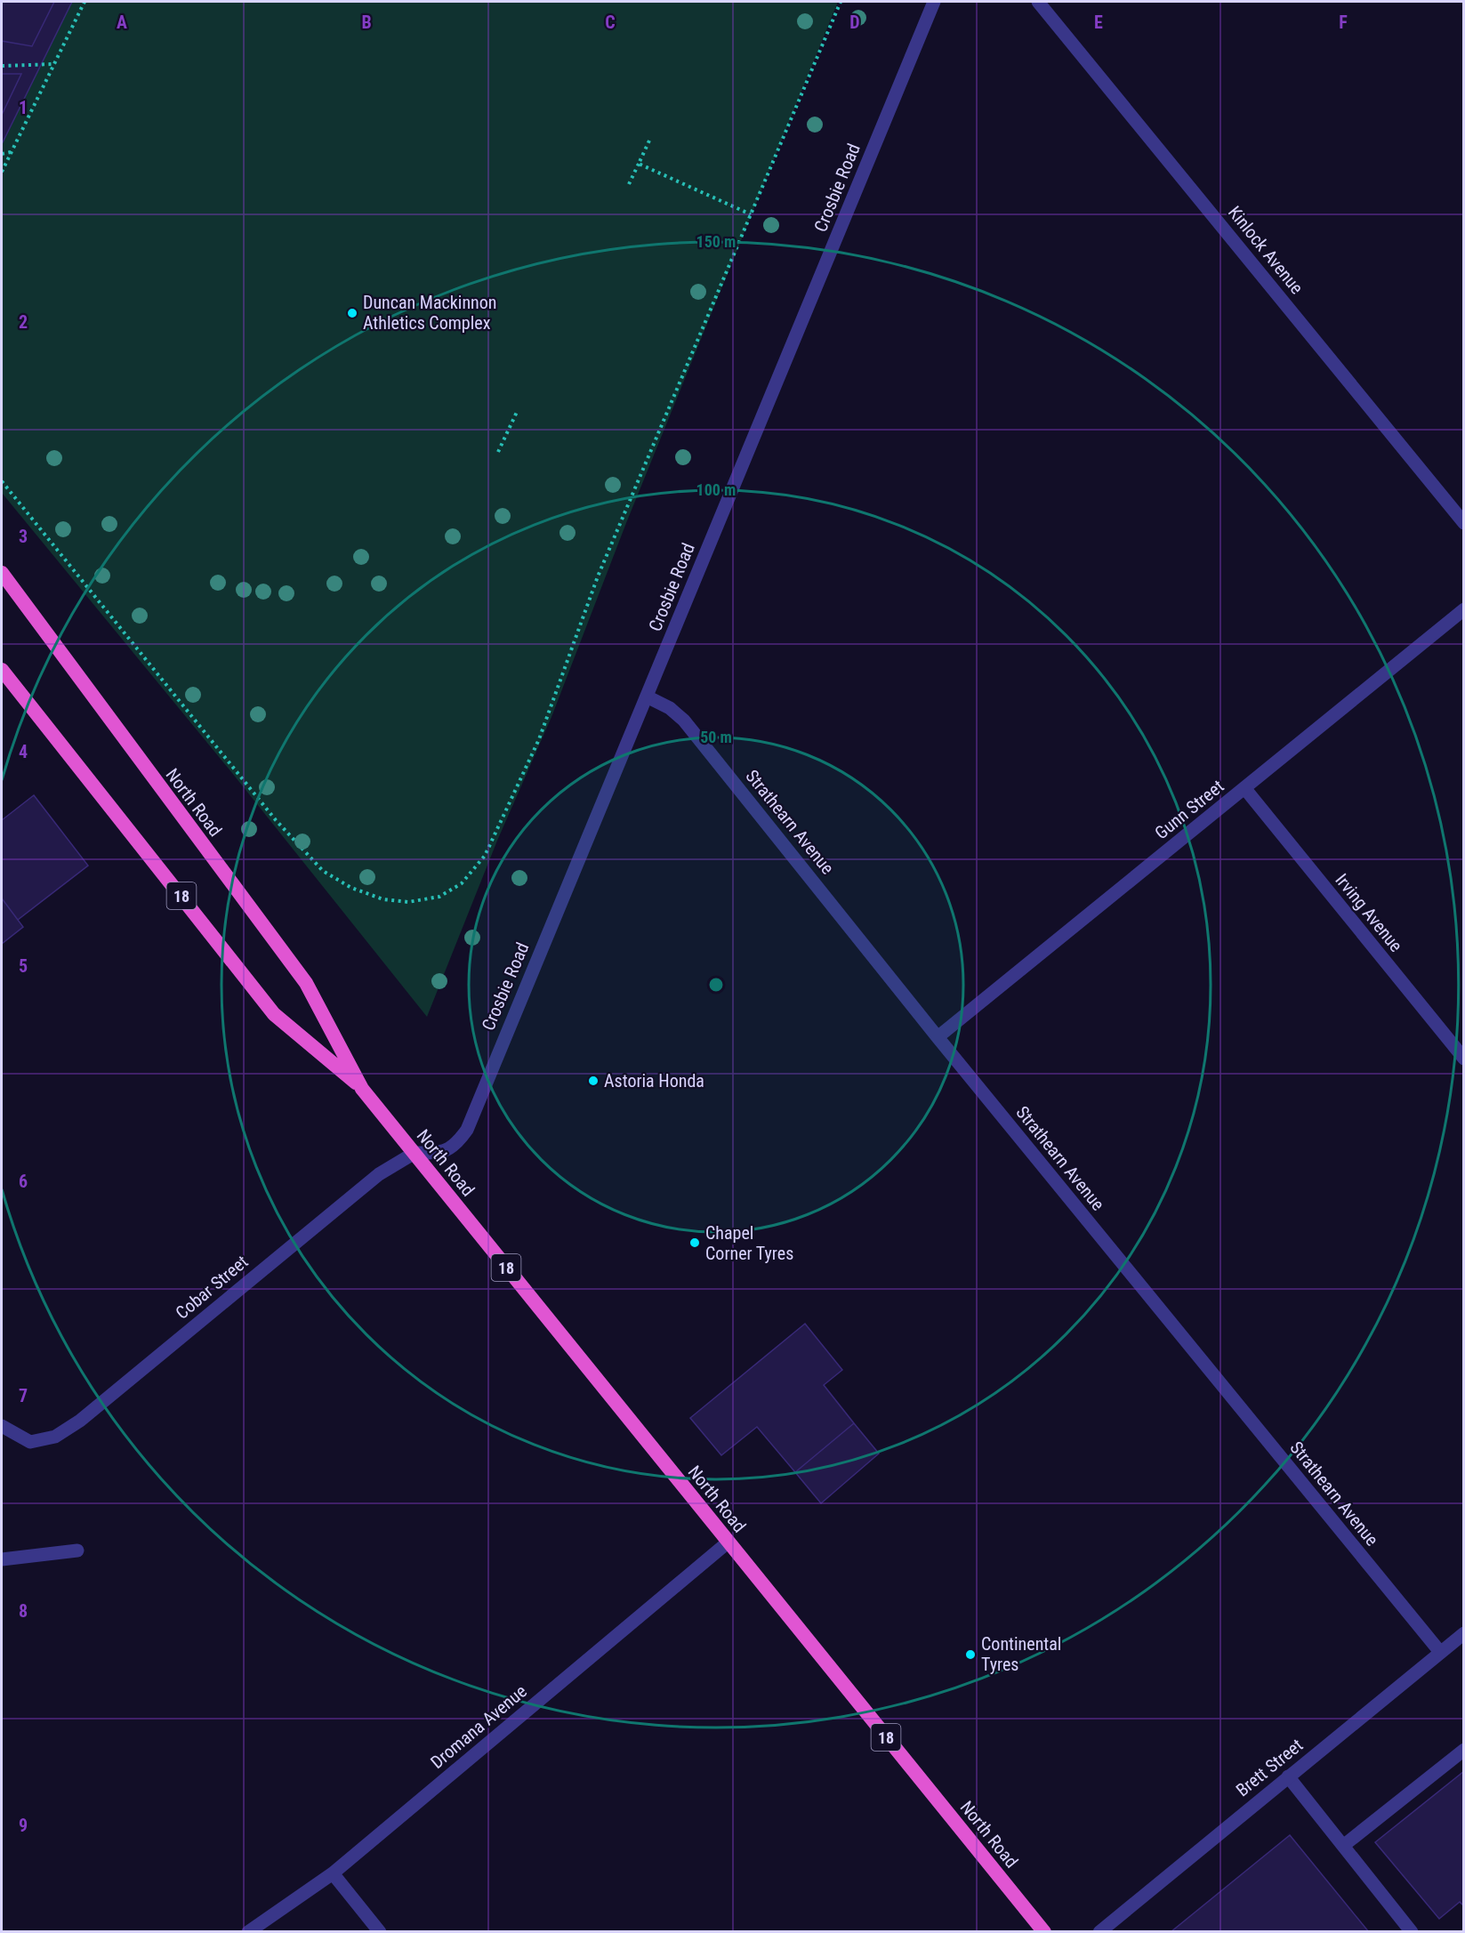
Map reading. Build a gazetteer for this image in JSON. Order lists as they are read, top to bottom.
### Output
{
  "streets": {
    "highway": ["North Road", "18"],
    "street": [
      "Crosbie Road",
      "Kinlock Avenue",
      "Gunn Street",
      "Strathearn Avenue",
      "Irving Avenue",
      "Cobar Street",
      "Dromana Avenue",
      "Brett Street"
    ]
  },
  "crossings": [
    ["Crosbie Road", "North Road"],
    ["Crosbie Road", "Strathearn Avenue"],
    ["Crosbie Road", "Cobar Street"],
    ["North Road", "Cobar Street"],
    ["North Road", "Dromana Avenue"],
    ["Gunn Street", "Strathearn Avenue"],
    ["Gunn Street", "Irving Avenue"],
    ["Strathearn Avenue", "Brett Street"]
  ],
  "places": [
    "Duncan Mackinnon Athletics Complex",
    "Astoria Honda",
    "Chapel Corner Tyres",
    "Continental Tyres"
  ],
  "grid": {
    "columns": [
      "A",
      "B",
      "C",
      "D",
      "E",
      "F"
    ],
    "rows": [
      "1",
      "2",
      "3",
      "4",
      "5",
      "6",
      "7",
      "8",
      "9"
    ]
  },
  "rings": ["150 m", "100 m", "50 m"]
}
